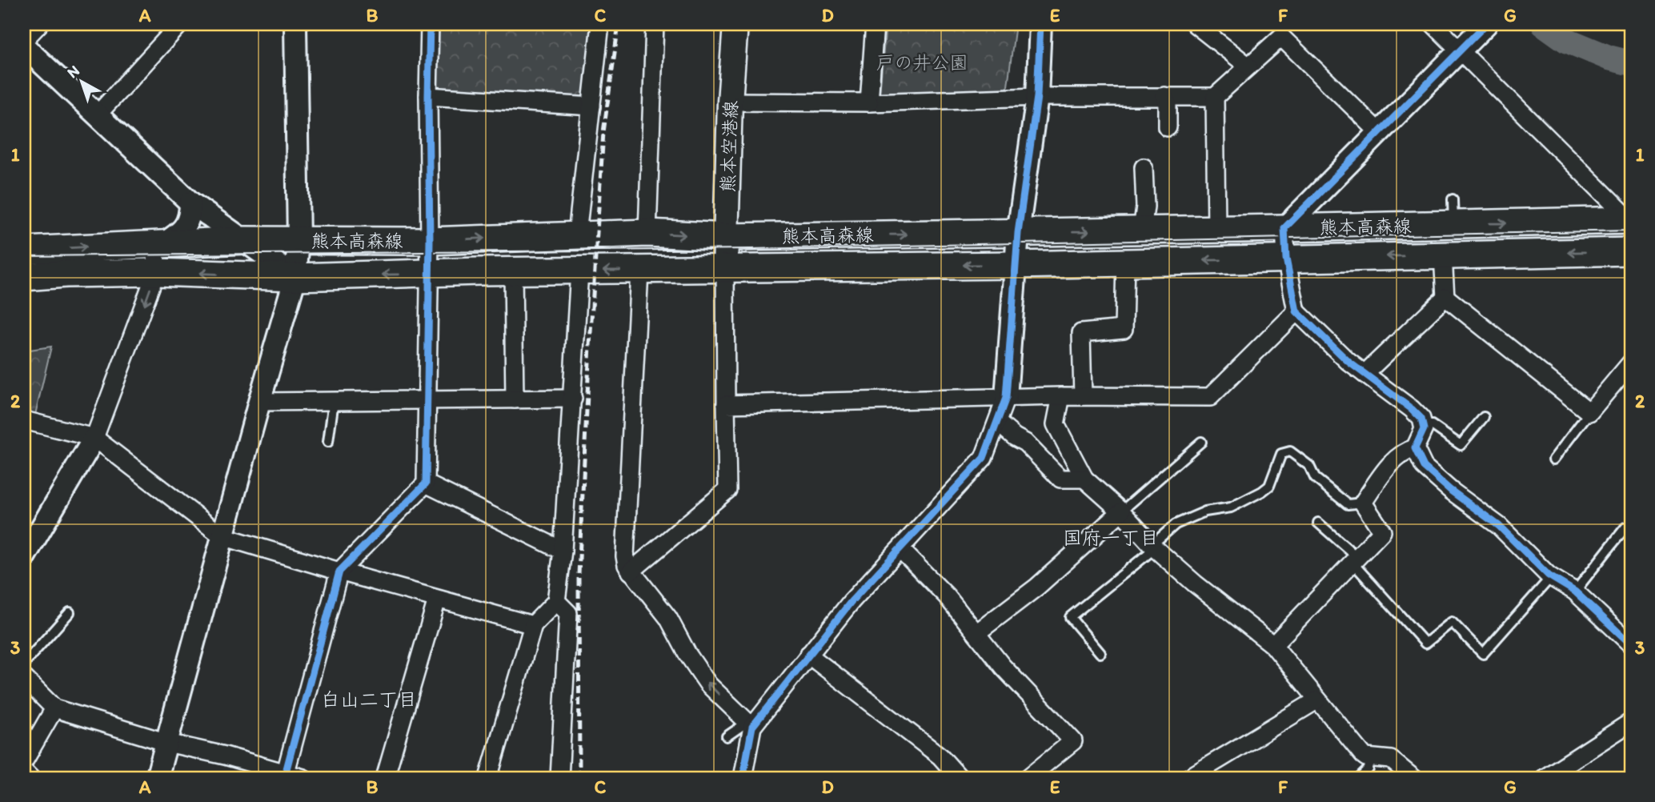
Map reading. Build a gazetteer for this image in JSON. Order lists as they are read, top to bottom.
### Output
{
  "streets": {
    "main road": ["熊本空港線", "熊本高森線"]
  },
  "crossings": [
    ["熊本空港線", "熊本高森線"]
  ],
  "districts": ["国府一丁目", "白山二丁目"],
  "parks": ["戸の井公園"],
  "north": "top left",
  "grid": {
    "columns": [
      "A",
      "B",
      "C",
      "D",
      "E",
      "F",
      "G"
    ],
    "rows": ["1", "2", "3"]
  }
}
